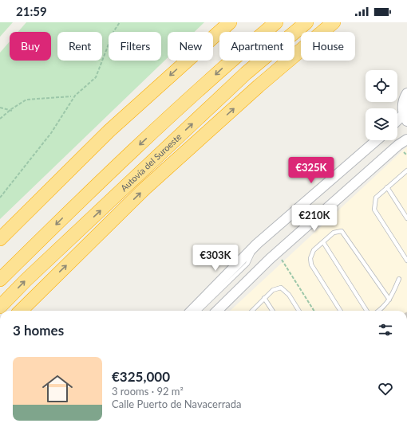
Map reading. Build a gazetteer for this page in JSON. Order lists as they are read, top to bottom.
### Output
{
  "streets": {
    "highway": ["Autovía del Suroeste"]
  },
  "page": {
    "status": "21:59",
    "chip": [
      "Buy",
      "Rent",
      "Filters",
      "New",
      "Apartment",
      "House"
    ],
    "price": ["€325K", "€210K", "€303K"],
    "heading": "3 homes",
    "list": [
      {
        "name": "€325,000",
        "note": "3 rooms · 92 m² · Calle Puerto de Navacerrada"
      }
    ]
  }
}
